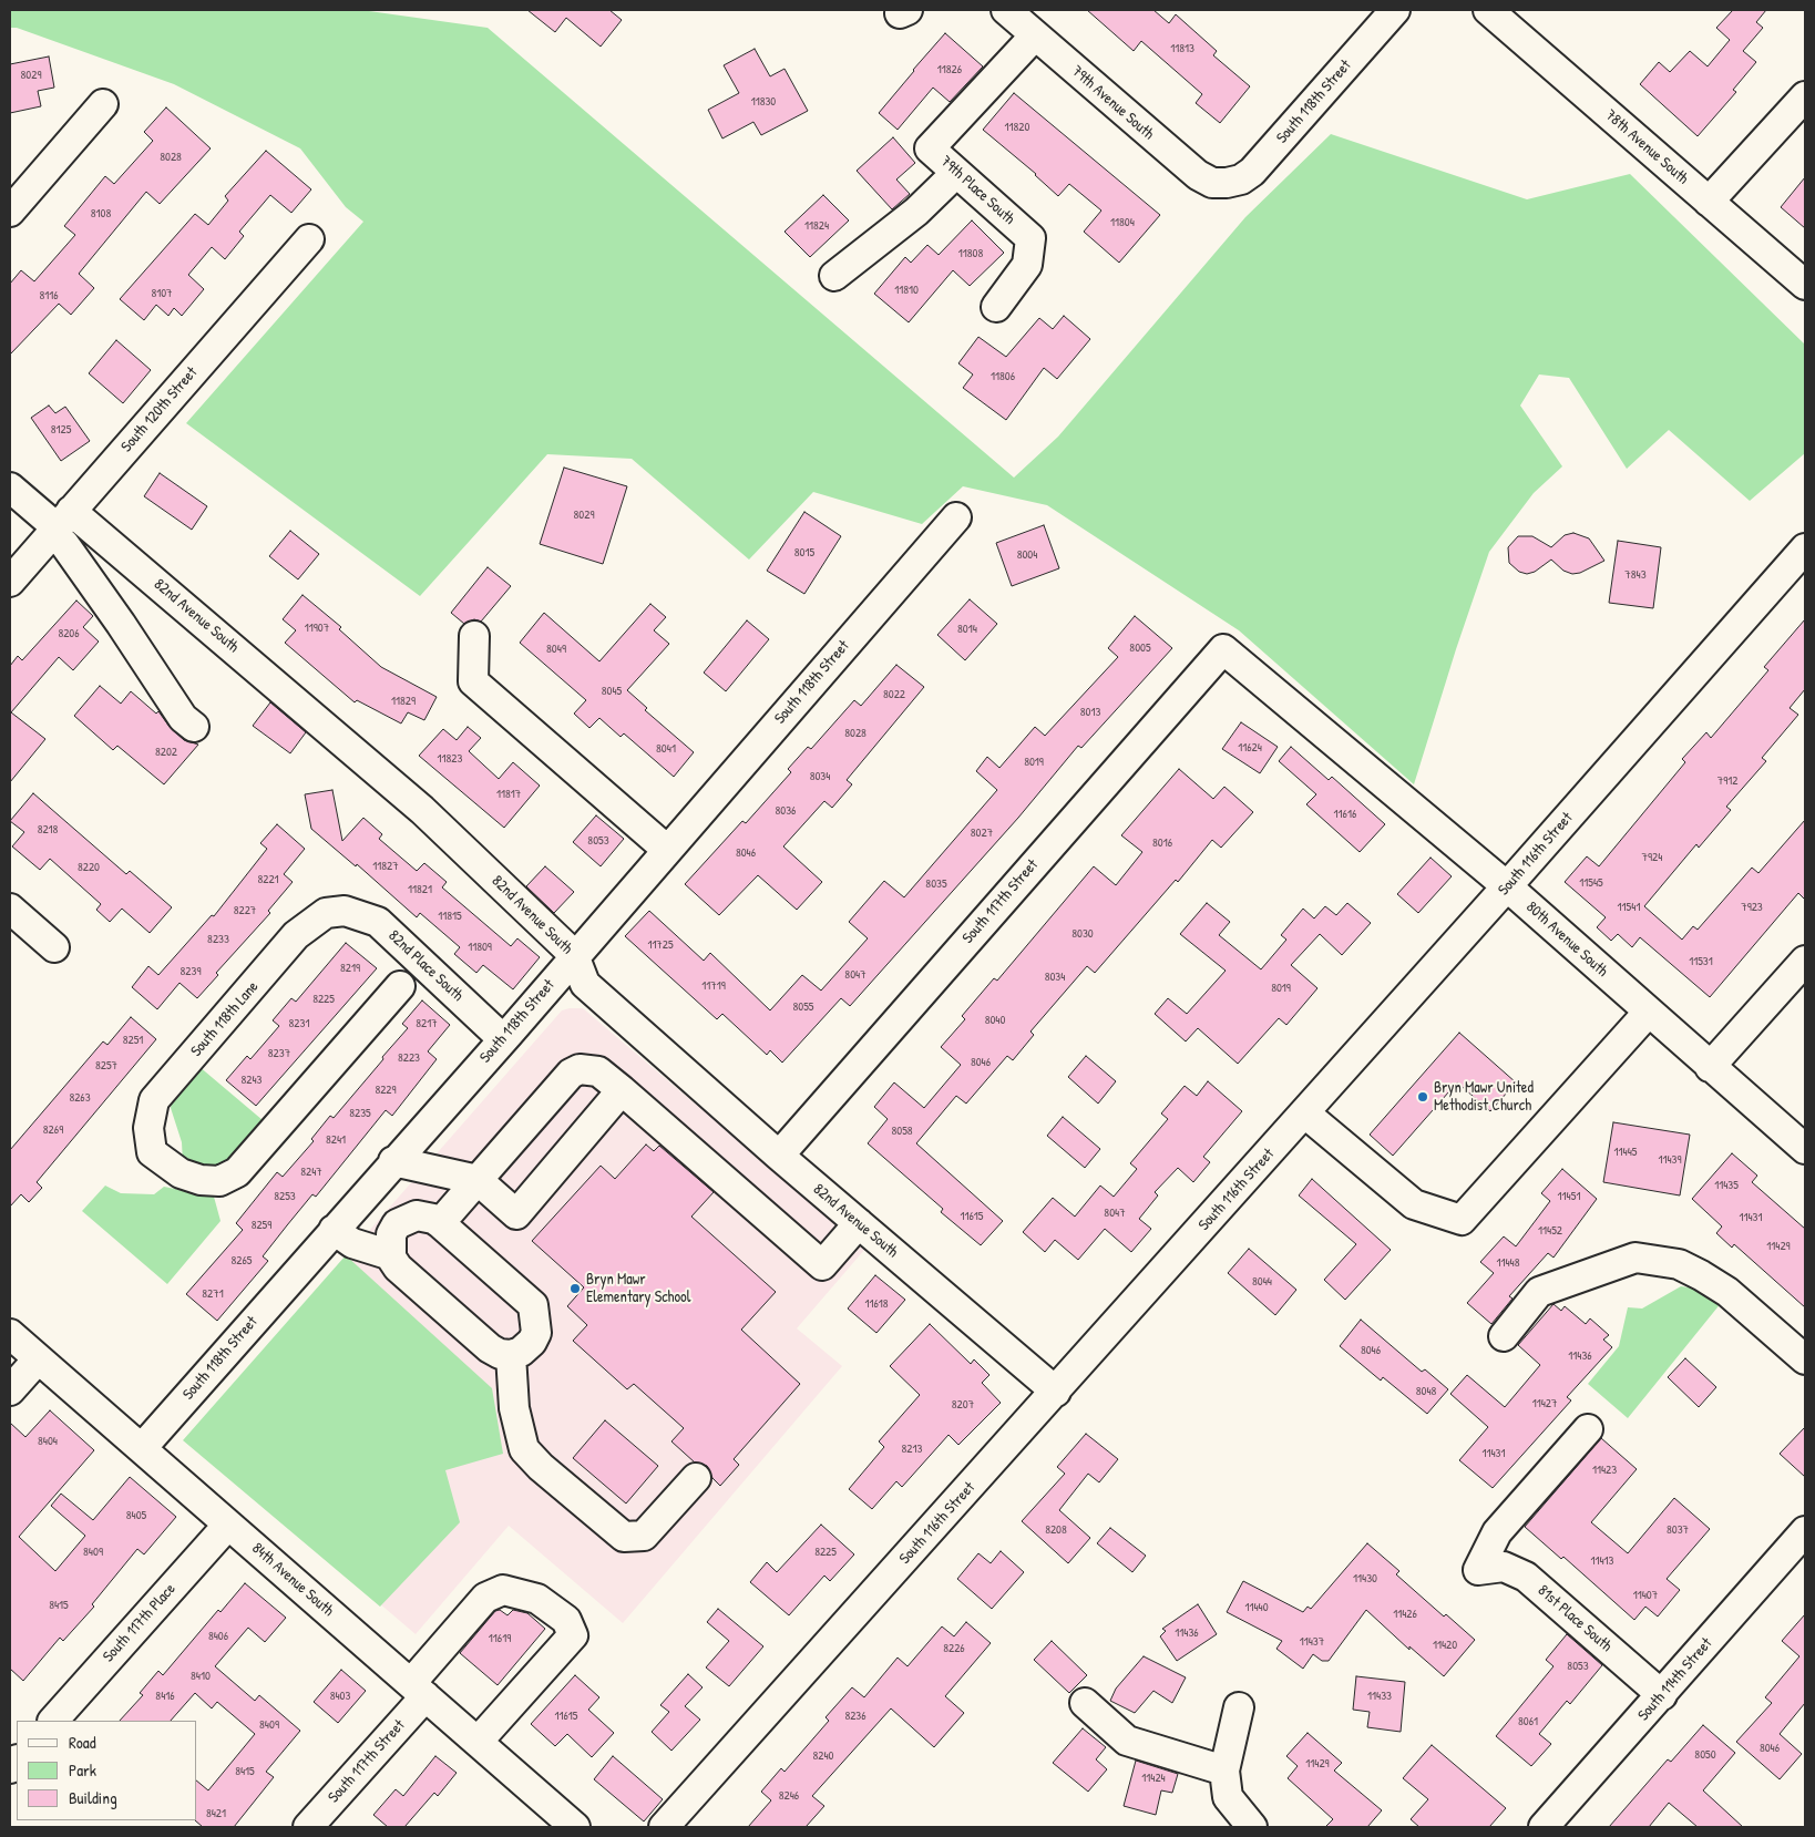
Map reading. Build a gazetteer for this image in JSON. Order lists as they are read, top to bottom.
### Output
{
  "streets": {
    "street": [
      "South 118th Street",
      "79th Avenue South",
      "78th Avenue South",
      "79th Place South",
      "South 120th Street",
      "82nd Avenue South",
      "South 116th Street",
      "South 117th Street",
      "80th Avenue South",
      "82nd Place South",
      "South 118th Lane",
      "84th Avenue South",
      "81st Place South",
      "South 117th Place",
      "South 114th Street"
    ]
  },
  "crossings": [
    ["South 118th Street", "79th Avenue South"],
    ["South 118th Street", "82nd Avenue South"],
    ["South 118th Street", "82nd Place South"],
    ["South 118th Street", "84th Avenue South"],
    ["79th Avenue South", "79th Place South"],
    ["South 120th Street", "82nd Avenue South"],
    ["82nd Avenue South", "South 116th Street"],
    ["82nd Avenue South", "South 117th Street"],
    ["South 116th Street", "80th Avenue South"],
    ["South 117th Street", "80th Avenue South"],
    ["South 117th Street", "84th Avenue South"],
    ["82nd Place South", "South 118th Lane"],
    ["84th Avenue South", "South 117th Place"],
    ["81st Place South", "South 114th Street"]
  ],
  "places": ["Bryn Mawr United Methodist Church", "Bryn Mawr Elementary School"],
  "house_numbers": [
    "11813",
    "11826",
    "8029",
    "11830",
    "11820",
    "8028",
    "8108",
    "11804",
    "11824",
    "11808",
    "11810",
    "8107",
    "8116",
    "11806",
    "8125",
    "8029",
    "8015",
    "8004",
    "7843",
    "11907",
    "8014",
    "8206",
    "8005",
    "8049",
    "8045",
    "8022",
    "11829",
    "8013",
    "8028",
    "11624",
    "8041",
    "8202",
    "11823",
    "8019",
    "8034",
    "7912",
    "11817",
    "8036",
    "11616",
    "8218",
    "8027",
    "8053",
    "8016",
    "8046",
    "7924",
    "11827",
    "8220",
    "8221",
    "11545",
    "8035",
    "11821",
    "11541",
    "7923",
    "8227",
    "11815",
    "8030",
    "8233",
    "11725",
    "11809",
    "11531",
    "8219",
    "8239",
    "8047",
    "8034",
    "11719",
    "8019",
    "8225",
    "8055",
    "8040",
    "8231",
    "8217",
    "8251",
    "8237",
    "8223",
    "8046",
    "8257",
    "8243",
    "8229",
    "8263",
    "8235",
    "8269",
    "8058",
    "8241",
    "11445",
    "11439",
    "8247",
    "11435",
    "8253",
    "11451",
    "8047",
    "11615",
    "11431",
    "8259",
    "11452",
    "11429",
    "8265",
    "11448",
    "8044",
    "8271",
    "11618",
    "8046",
    "11436",
    "8048",
    "11427",
    "8207",
    "8404",
    "8213",
    "11431",
    "11423",
    "8405",
    "8208",
    "8037",
    "8409",
    "8225",
    "11413",
    "11430",
    "11407",
    "8415",
    "11440",
    "11426",
    "11436",
    "8406",
    "11619",
    "11437",
    "11420",
    "8226",
    "8053",
    "8410",
    "8416",
    "8403",
    "11433",
    "11615",
    "8236",
    "8061",
    "8409",
    "8046",
    "8050",
    "8240",
    "11429",
    "8415",
    "11424",
    "8246",
    "8421"
  ],
  "legend": ["Road", "Park", "Building"]
}
